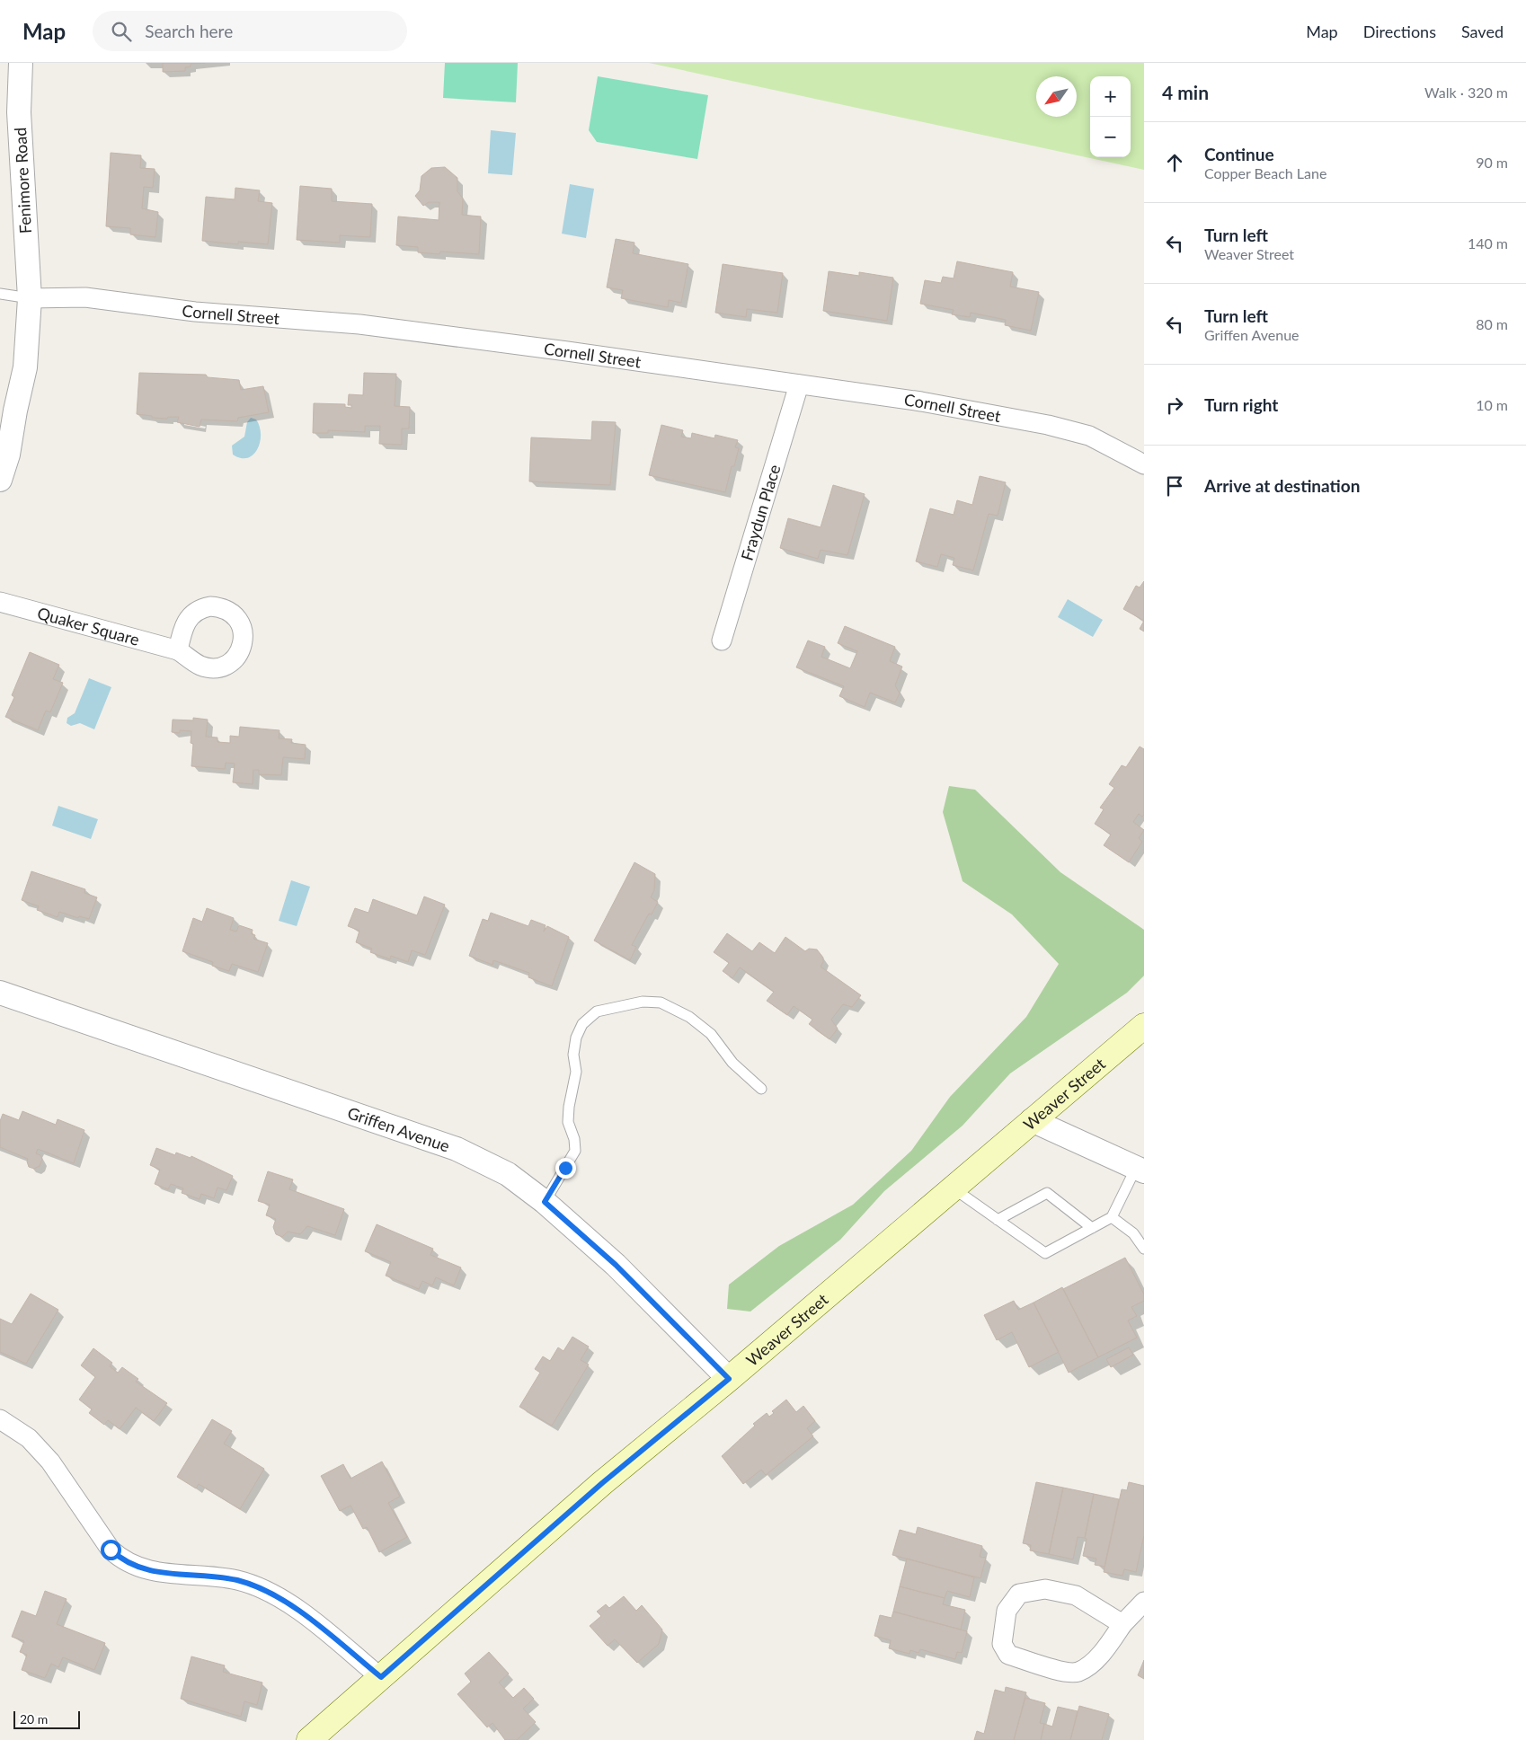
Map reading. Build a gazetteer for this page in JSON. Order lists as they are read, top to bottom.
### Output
{
  "streets": {
    "main road": ["Weaver Street"],
    "street": [
      "Fenimore Road",
      "Cornell Street",
      "Fraydun Place",
      "Quaker Square",
      "Griffen Avenue"
    ]
  },
  "crossings": [
    ["Fenimore Road", "Cornell Street"],
    ["Cornell Street", "Fraydun Place"],
    ["Weaver Street", "Griffen Avenue"]
  ],
  "scale_bar": "20 m",
  "north": "bottom left",
  "page": {
    "header": "Map",
    "search": "Search here",
    "nav": ["Map", "Directions", "Saved"],
    "heading": ["4 min", "Walk · 320 m"],
    "map_buttons": ["+", "−"],
    "list": [
      ["Continue", "Copper Beach Lane", "90 m"],
      ["Turn left", "Weaver Street", "140 m"],
      ["Turn left", "Griffen Avenue", "80 m"],
      ["Turn right", "10 m"],
      "Arrive at destination"
    ],
    "scale": "20 m"
  }
}
